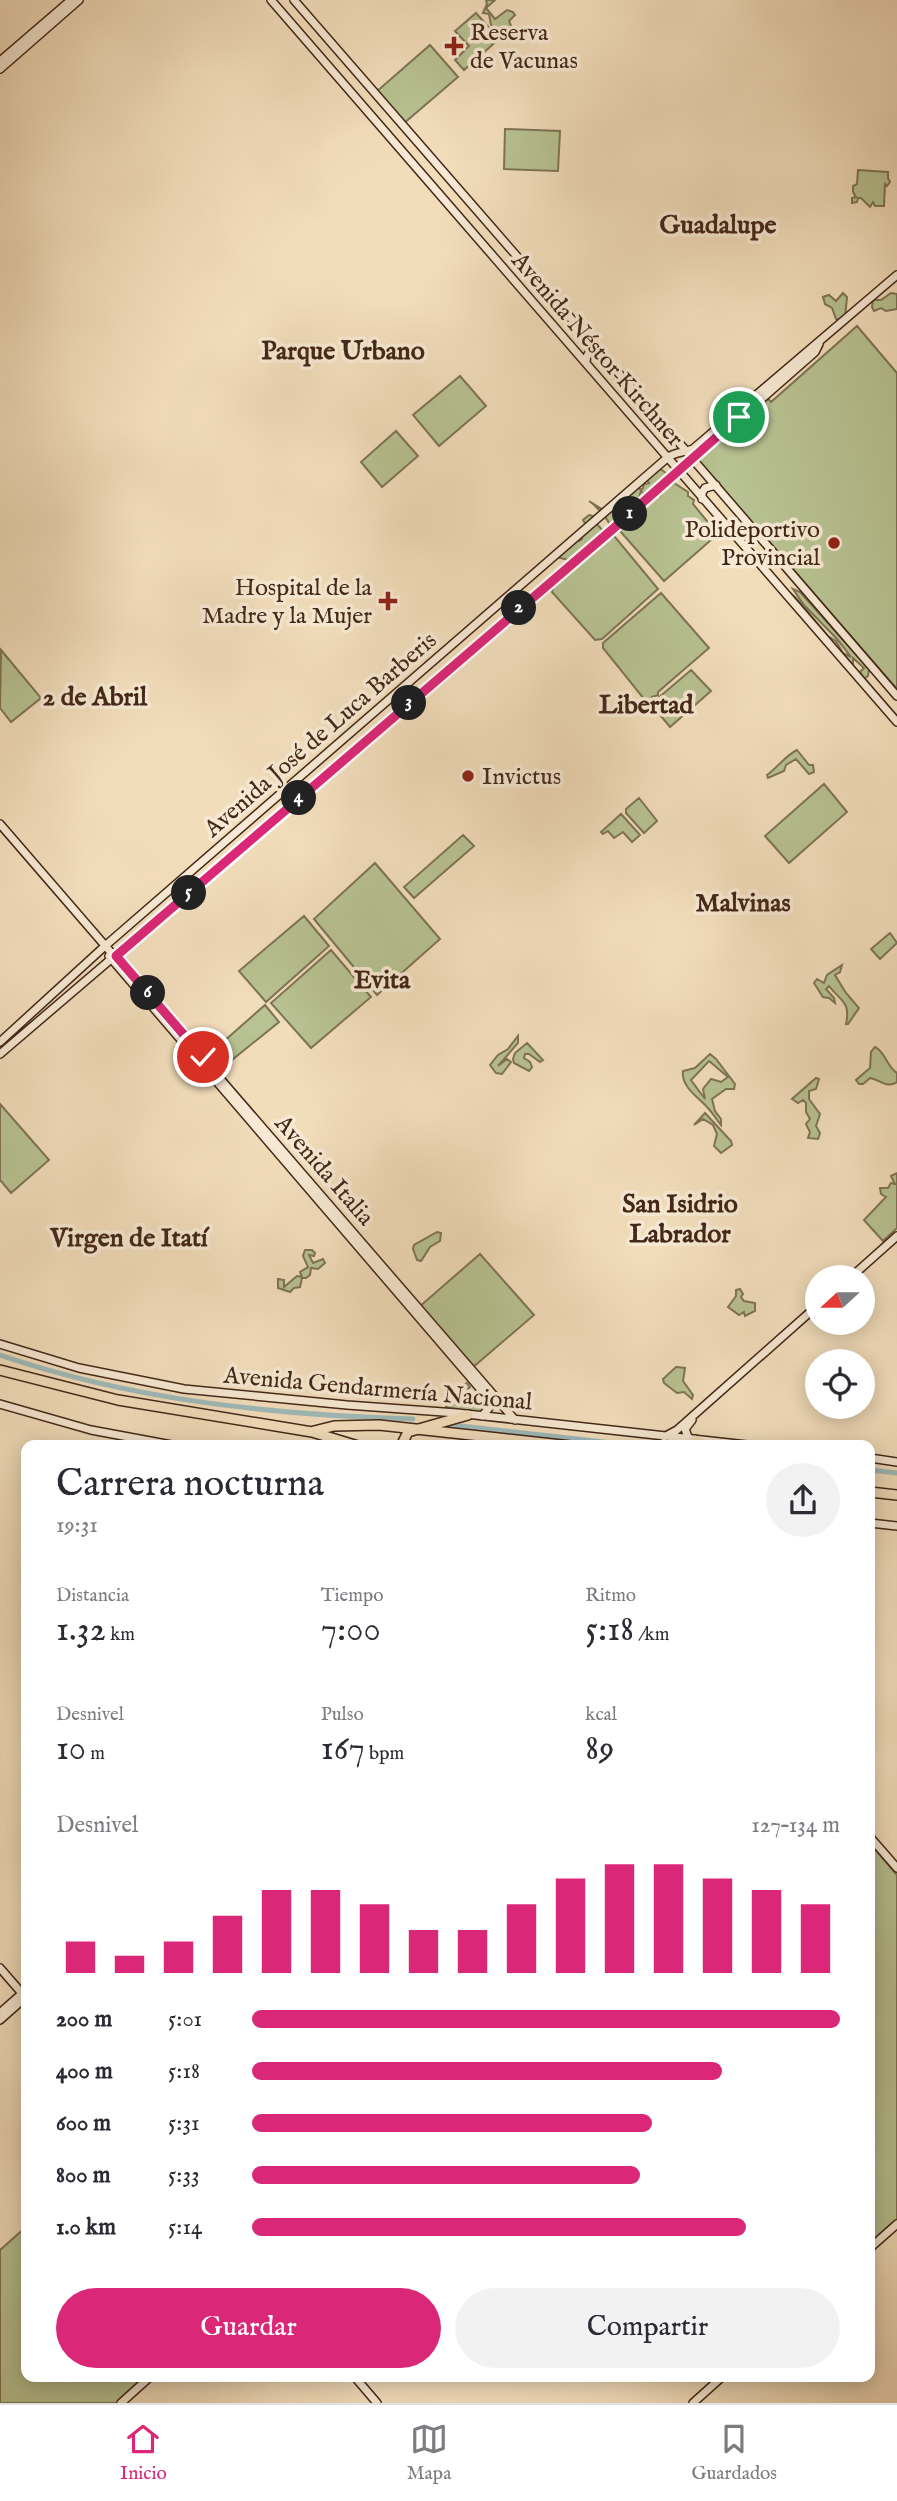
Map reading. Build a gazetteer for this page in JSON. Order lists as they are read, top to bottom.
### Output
{
  "streets": {
    "main road": [
      "Avenida Néstor Kirchner",
      "Avenida José de Luca Barberis",
      "Avenida Italia",
      "Avenida Gendarmería Nacional"
    ]
  },
  "crossings": [
    ["Avenida Néstor Kirchner", "Avenida José de Luca Barberis"],
    ["Avenida José de Luca Barberis", "Avenida Italia"],
    ["Avenida Italia", "Avenida Gendarmería Nacional"]
  ],
  "districts": [
    "Guadalupe",
    "Parque Urbano",
    "2 de Abril",
    "Libertad",
    "Malvinas",
    "Evita",
    "San Isidrio Labrador",
    "Virgen de Itatí"
  ],
  "places": {
    "health": ["Reserva de Vacunas", "Hospital de la Madre y la Mujer"],
    "other": ["Polideportivo Provincial", "Invictus"]
  },
  "north": "left",
  "page": {
    "pins": [
      "1",
      "2",
      "3",
      "4",
      "5",
      "6"
    ],
    "heading": ["Carrera nocturna", "19:31"],
    "stats": [
      ["Distancia", "1.32 km"],
      ["Tiempo", "7:00"],
      ["Ritmo", "5:18 /km"],
      ["Desnivel", "10 m"],
      ["Pulso", "167 bpm"],
      ["kcal", "89"]
    ],
    "chart": ["Desnivel", "127–134 m"],
    "list": [
      {
        "name": "200 m",
        "note": "5:01"
      },
      {
        "name": "400 m",
        "note": "5:18"
      },
      {
        "name": "600 m",
        "note": "5:31"
      },
      {
        "name": "800 m",
        "note": "5:33"
      },
      {
        "name": "1.0 km",
        "note": "5:14"
      }
    ],
    "buttons": ["Guardar", "Compartir"],
    "tabs": ["Inicio", "Mapa", "Guardados"]
  }
}
